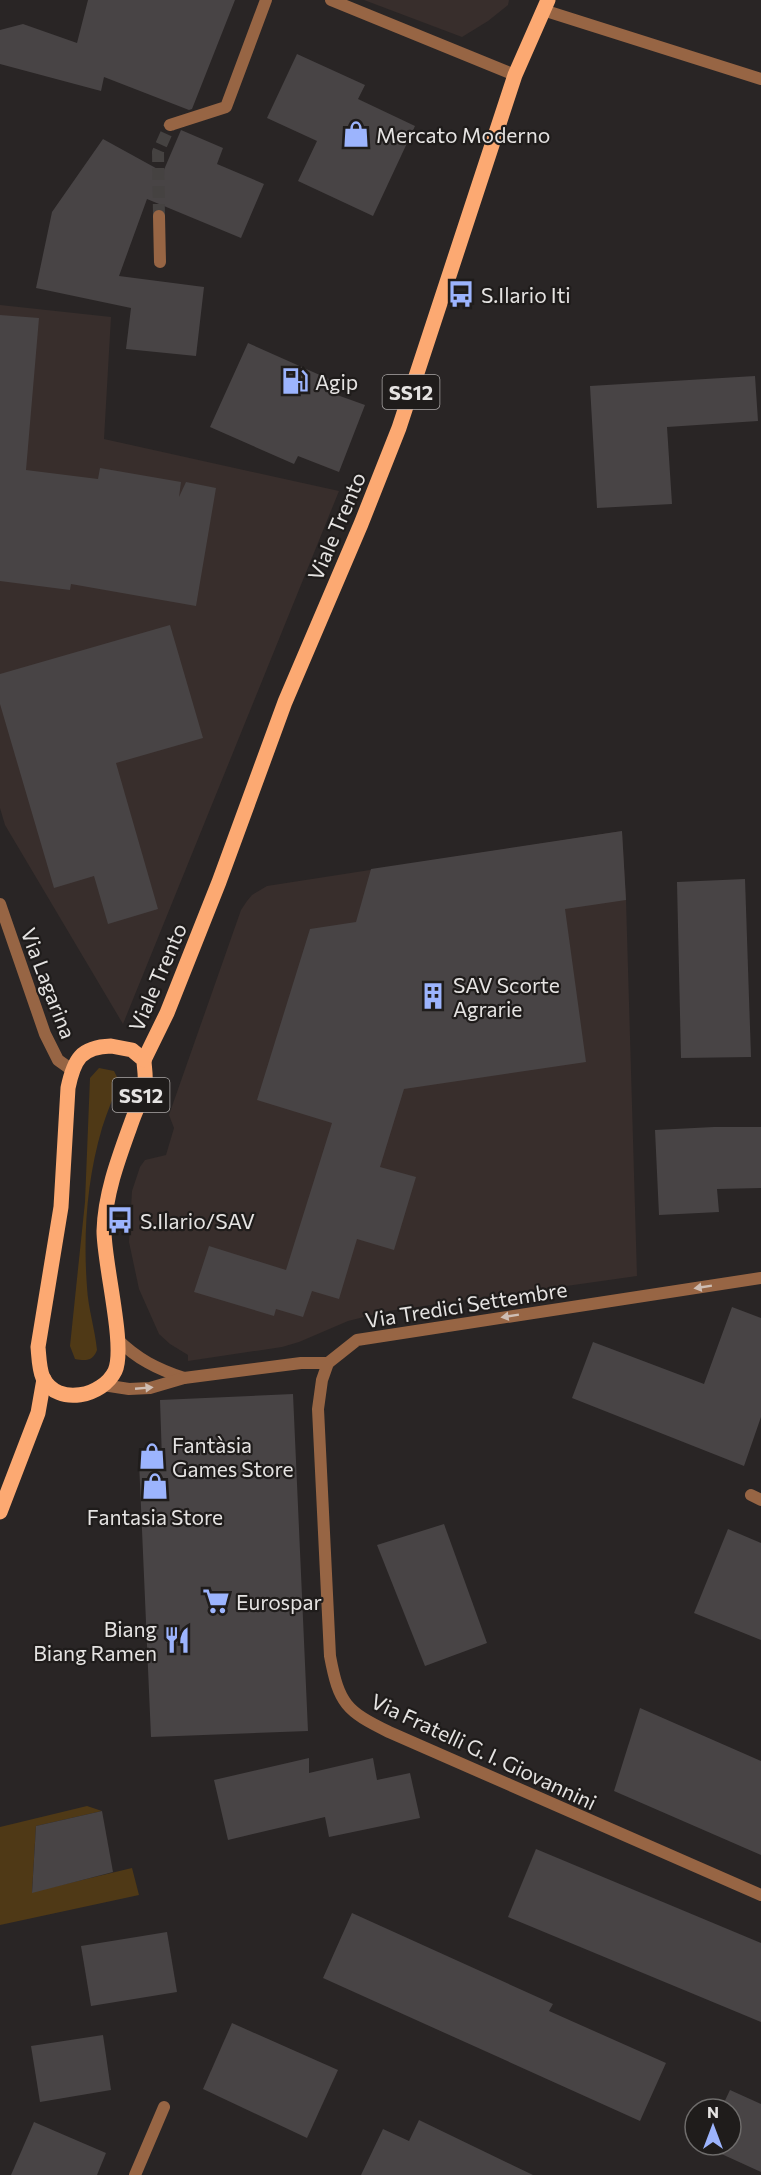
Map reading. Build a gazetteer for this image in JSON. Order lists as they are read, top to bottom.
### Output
{
  "streets": {
    "main road": ["SS12", "Viale Trento"],
    "street": ["Via Lagarina", "Via Tredici Settembre", "Via Fratelli G. I. Giovannini"]
  },
  "crossings": [
    ["Viale Trento", "Via Lagarina"],
    ["Via Tredici Settembre", "Via Fratelli G. I. Giovannini"]
  ],
  "one_way": ["Via Tredici Settembre"],
  "places": {
    "shop": ["Mercato Moderno", "Fantàsia Games Store", "Fantasia Store"],
    "bus stop": ["S.Ilario Iti", "S.Ilario/SAV"],
    "fuel station": ["Agip"],
    "building": ["SAV Scorte Agrarie"],
    "supermarket": ["Eurospar"],
    "restaurant": ["Biang Biang Ramen"]
  },
  "north": "top"
}
